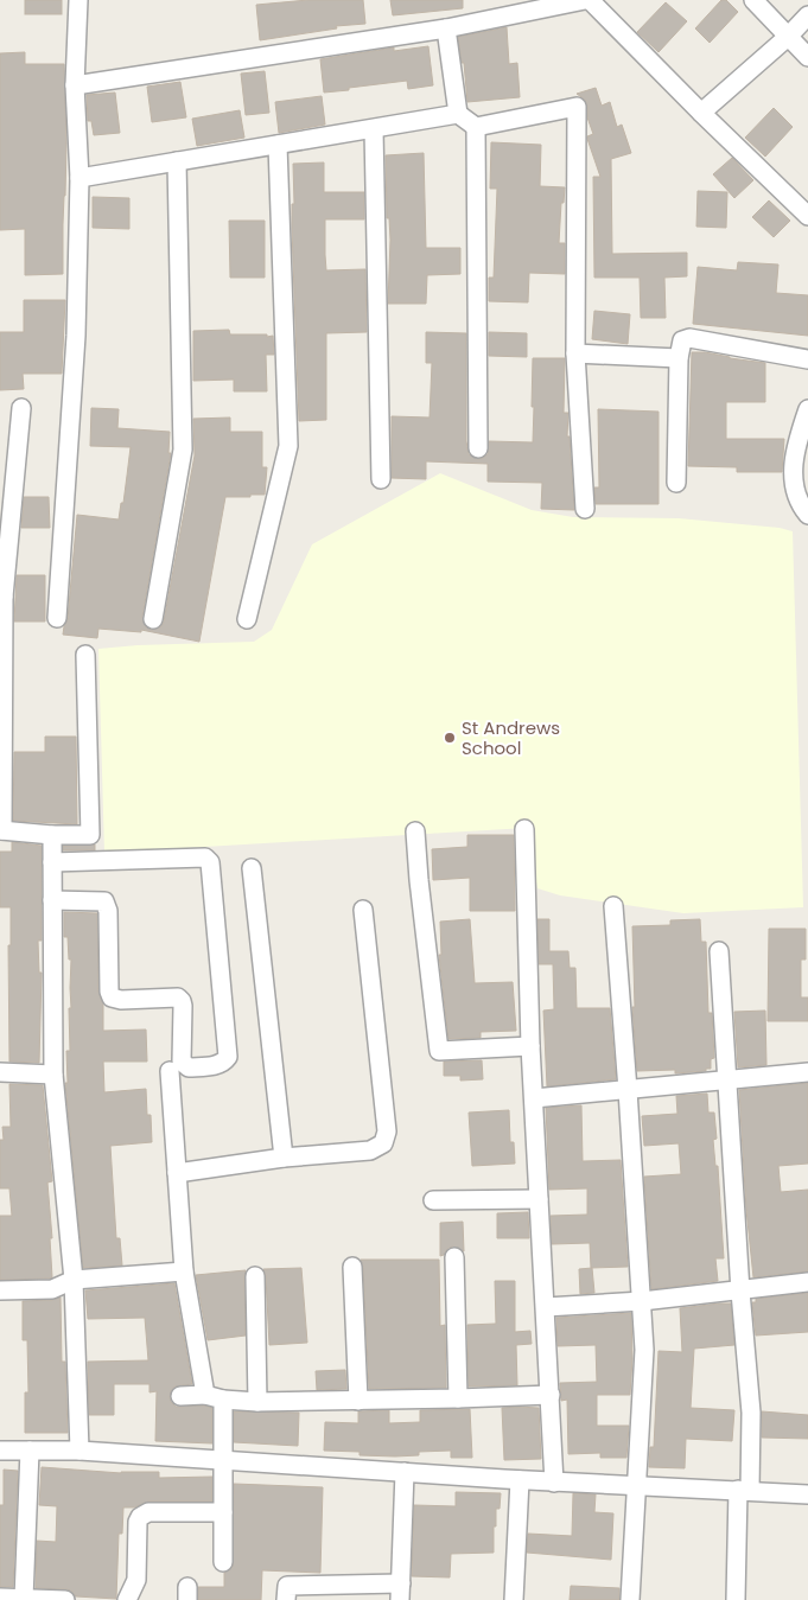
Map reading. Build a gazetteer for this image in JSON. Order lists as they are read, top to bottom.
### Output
{
  "places": ["St Andrews School"]
}
